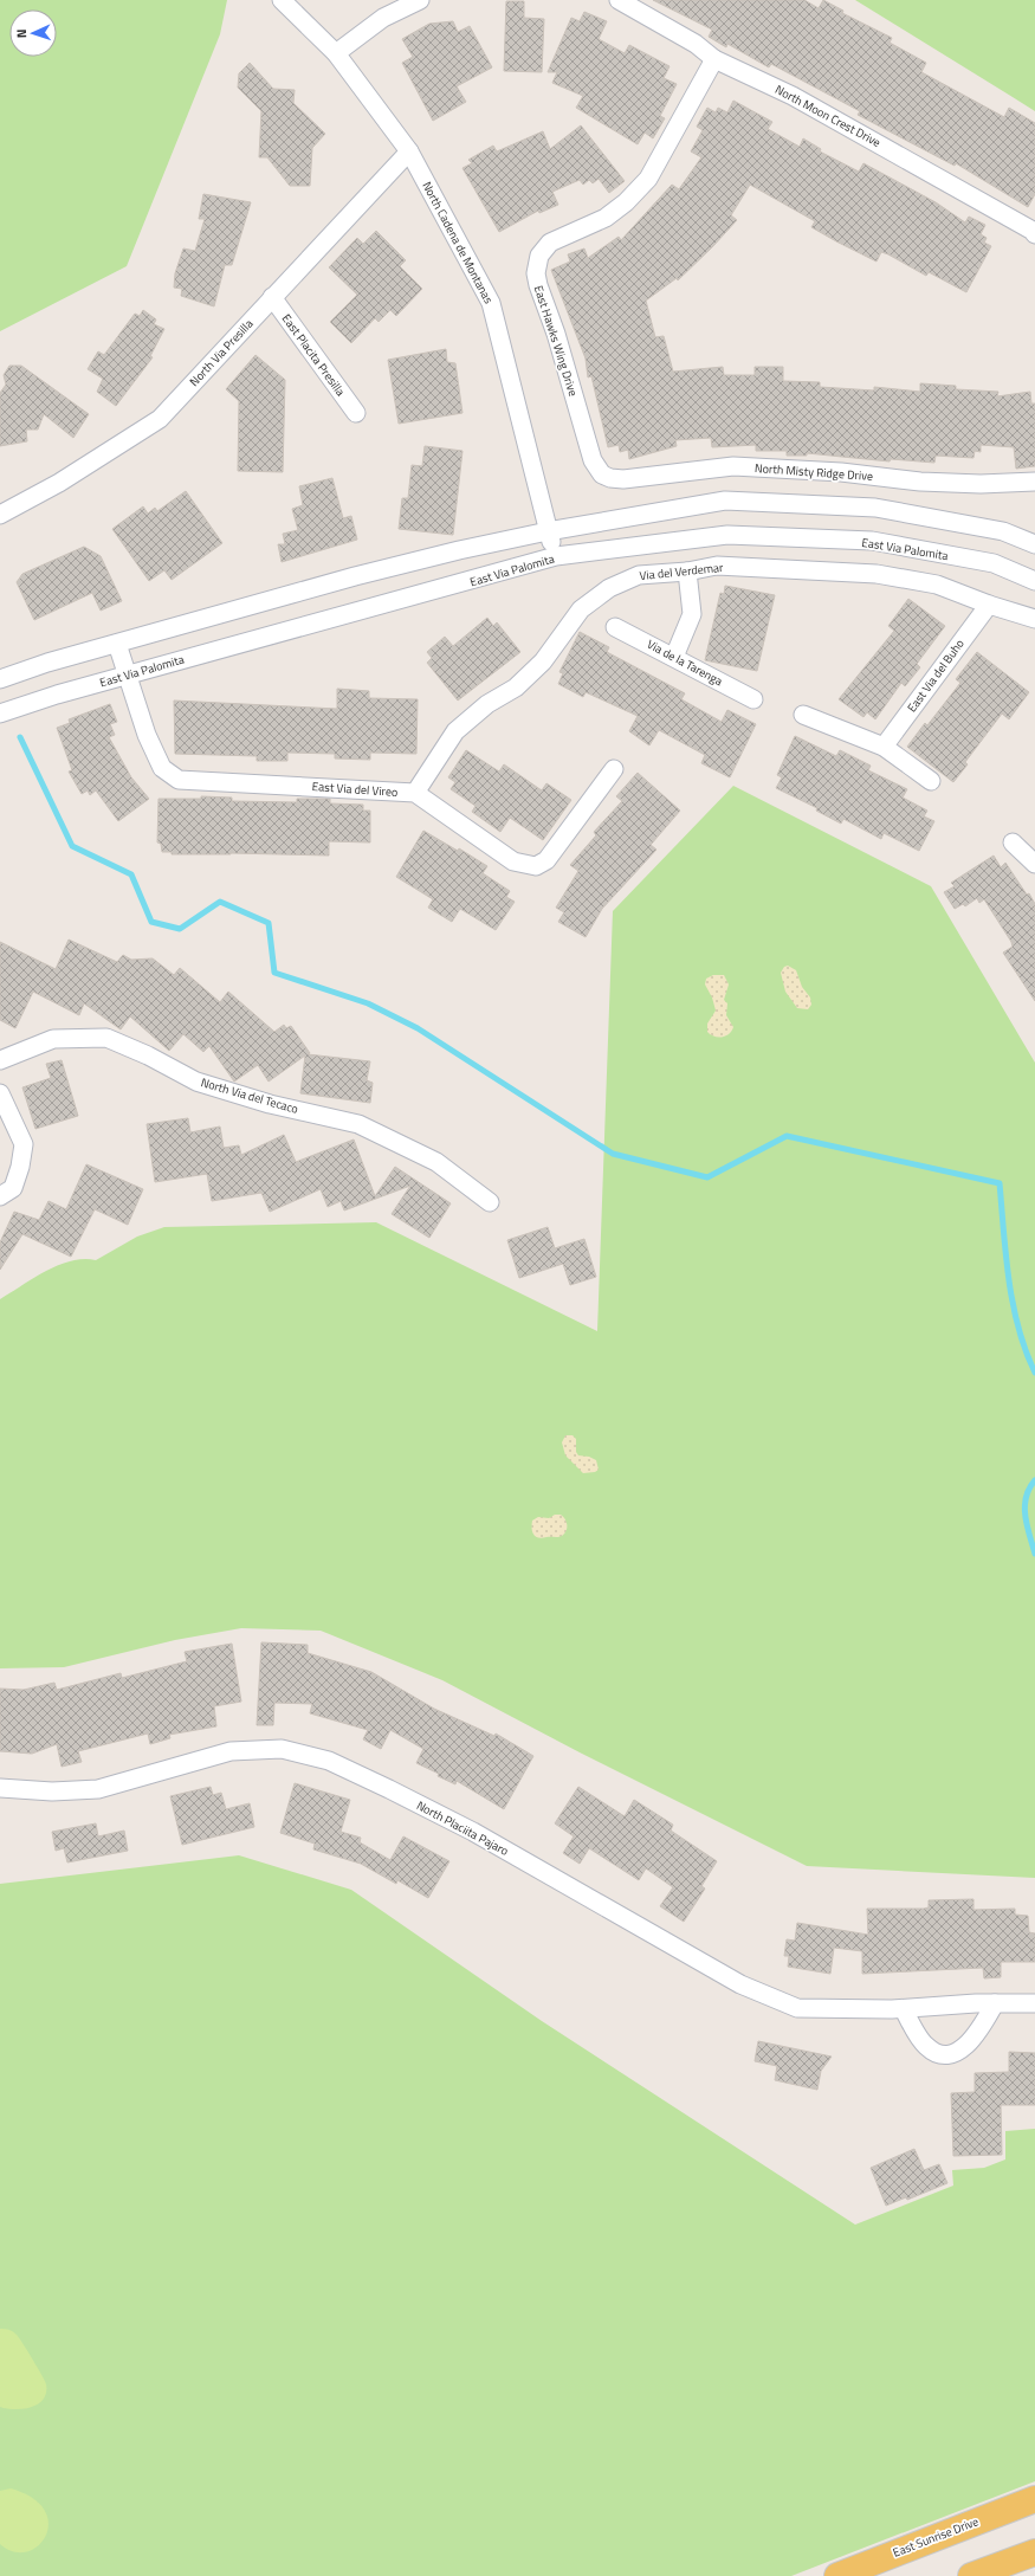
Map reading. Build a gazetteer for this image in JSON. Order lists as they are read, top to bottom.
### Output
{
  "streets": {
    "main road": ["East Sunrise Drive"],
    "street": [
      "North Moon Crest Drive",
      "North Cadena de Montanas",
      "East Hawks Wing Drive",
      "North Via Presilla",
      "East Placita Presilla",
      "North Misty Ridge Drive",
      "East Via Palomita",
      "Via del Verdemar",
      "Via de la Tarenga",
      "East Via del Buho",
      "East Via del Vireo",
      "North Via del Tecaco",
      "North Placiita Pajaro"
    ]
  },
  "crossings": [
    ["North Moon Crest Drive", "East Hawks Wing Drive"],
    ["North Cadena de Montanas", "North Via Presilla"],
    ["North Cadena de Montanas", "East Via Palomita"],
    ["East Hawks Wing Drive", "North Misty Ridge Drive"],
    ["North Via Presilla", "East Placita Presilla"],
    ["East Via Palomita", "East Via del Vireo"],
    ["Via del Verdemar", "East Via del Buho"],
    ["Via del Verdemar", "East Via del Vireo"]
  ],
  "north": "left"
}
